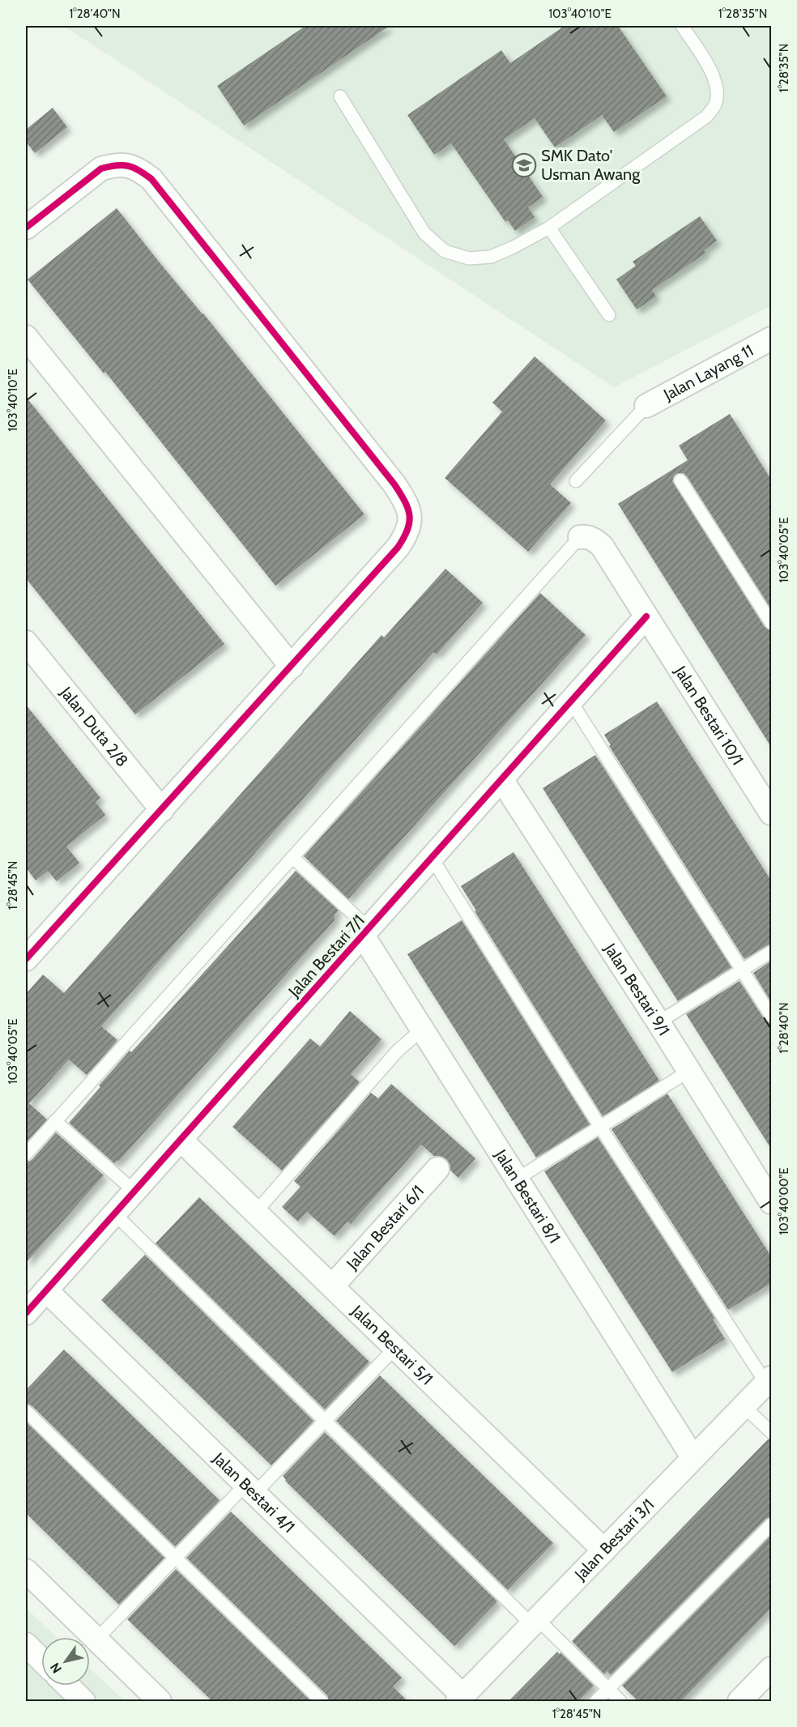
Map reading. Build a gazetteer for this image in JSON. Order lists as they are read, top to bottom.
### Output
{
  "streets": {
    "street": [
      "Jalan Layang 11",
      "Jalan Bestari 10/1",
      "Jalan Duta 2/8",
      "Jalan Bestari 7/1",
      "Jalan Bestari 9/1",
      "Jalan Bestari 8/1",
      "Jalan Bestari 6/1",
      "Jalan Bestari 5/1",
      "Jalan Bestari 4/1",
      "Jalan Bestari 3/1"
    ]
  },
  "crossings": [
    ["Jalan Bestari 10/1", "Jalan Bestari 7/1"],
    ["Jalan Bestari 7/1", "Jalan Bestari 9/1"],
    ["Jalan Bestari 7/1", "Jalan Bestari 8/1"],
    ["Jalan Bestari 7/1", "Jalan Bestari 5/1"],
    ["Jalan Bestari 7/1", "Jalan Bestari 4/1"],
    ["Jalan Bestari 8/1", "Jalan Bestari 3/1"],
    ["Jalan Bestari 6/1", "Jalan Bestari 5/1"],
    ["Jalan Bestari 5/1", "Jalan Bestari 3/1"],
    ["Jalan Bestari 4/1", "Jalan Bestari 3/1"]
  ],
  "places": {
    "school or university": ["SMK Dato' Usman Awang"]
  },
  "north": "bottom left",
  "coordinates": [
    "1°28'40\"N",
    "103°40'10\"E",
    "1°28'35\"N",
    "103°40'05\"E",
    "1°28'45\"N",
    "103°40'00\"E"
  ]
}
